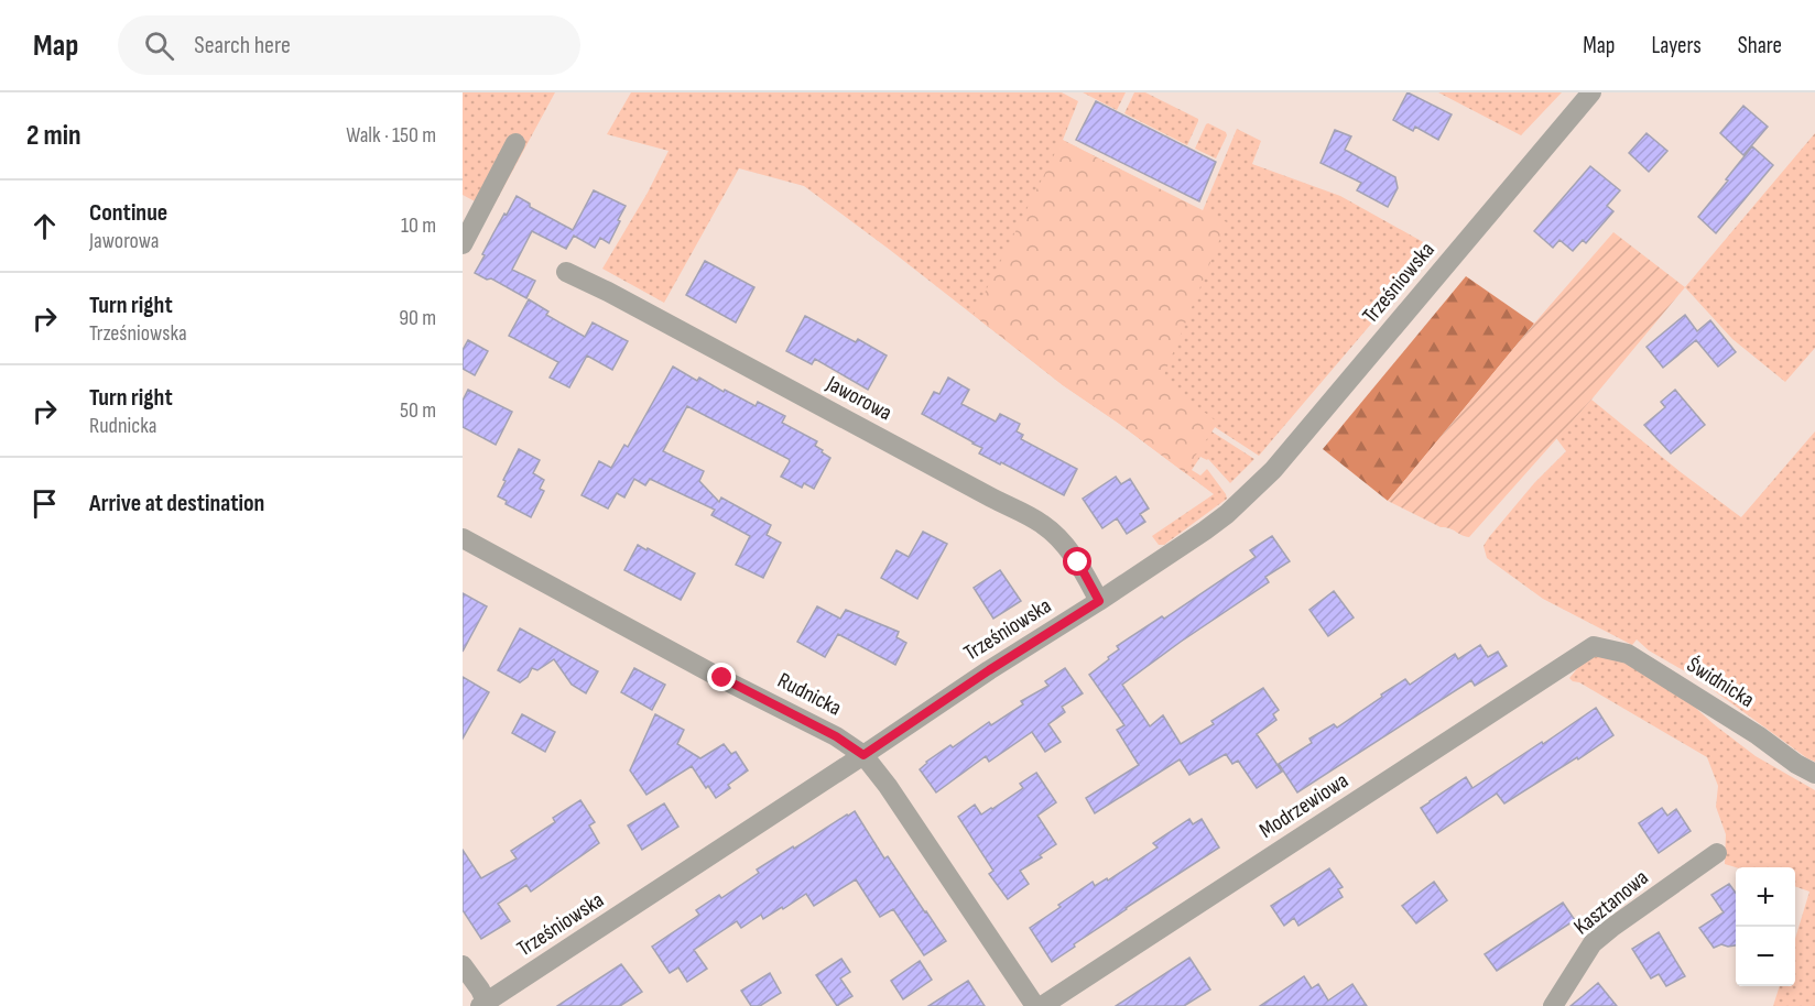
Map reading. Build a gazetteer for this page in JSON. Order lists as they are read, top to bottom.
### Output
{
  "streets": {
    "street": [
      "Trześniowska",
      "Jaworowa",
      "Świdnicka",
      "Rudnicka",
      "Modrzewiowa",
      "Kasztanowa"
    ]
  },
  "crossings": [
    ["Trześniowska", "Jaworowa"],
    ["Trześniowska", "Rudnicka"],
    ["Świdnicka", "Modrzewiowa"]
  ],
  "page": {
    "header": "Map",
    "search": "Search here",
    "nav": ["Map", "Layers", "Share"],
    "heading": ["2 min", "Walk · 150 m"],
    "list": [
      ["Continue", "Jaworowa", "10 m"],
      ["Turn right", "Trześniowska", "90 m"],
      ["Turn right", "Rudnicka", "50 m"],
      "Arrive at destination"
    ],
    "map_buttons": ["+", "−"]
  }
}
